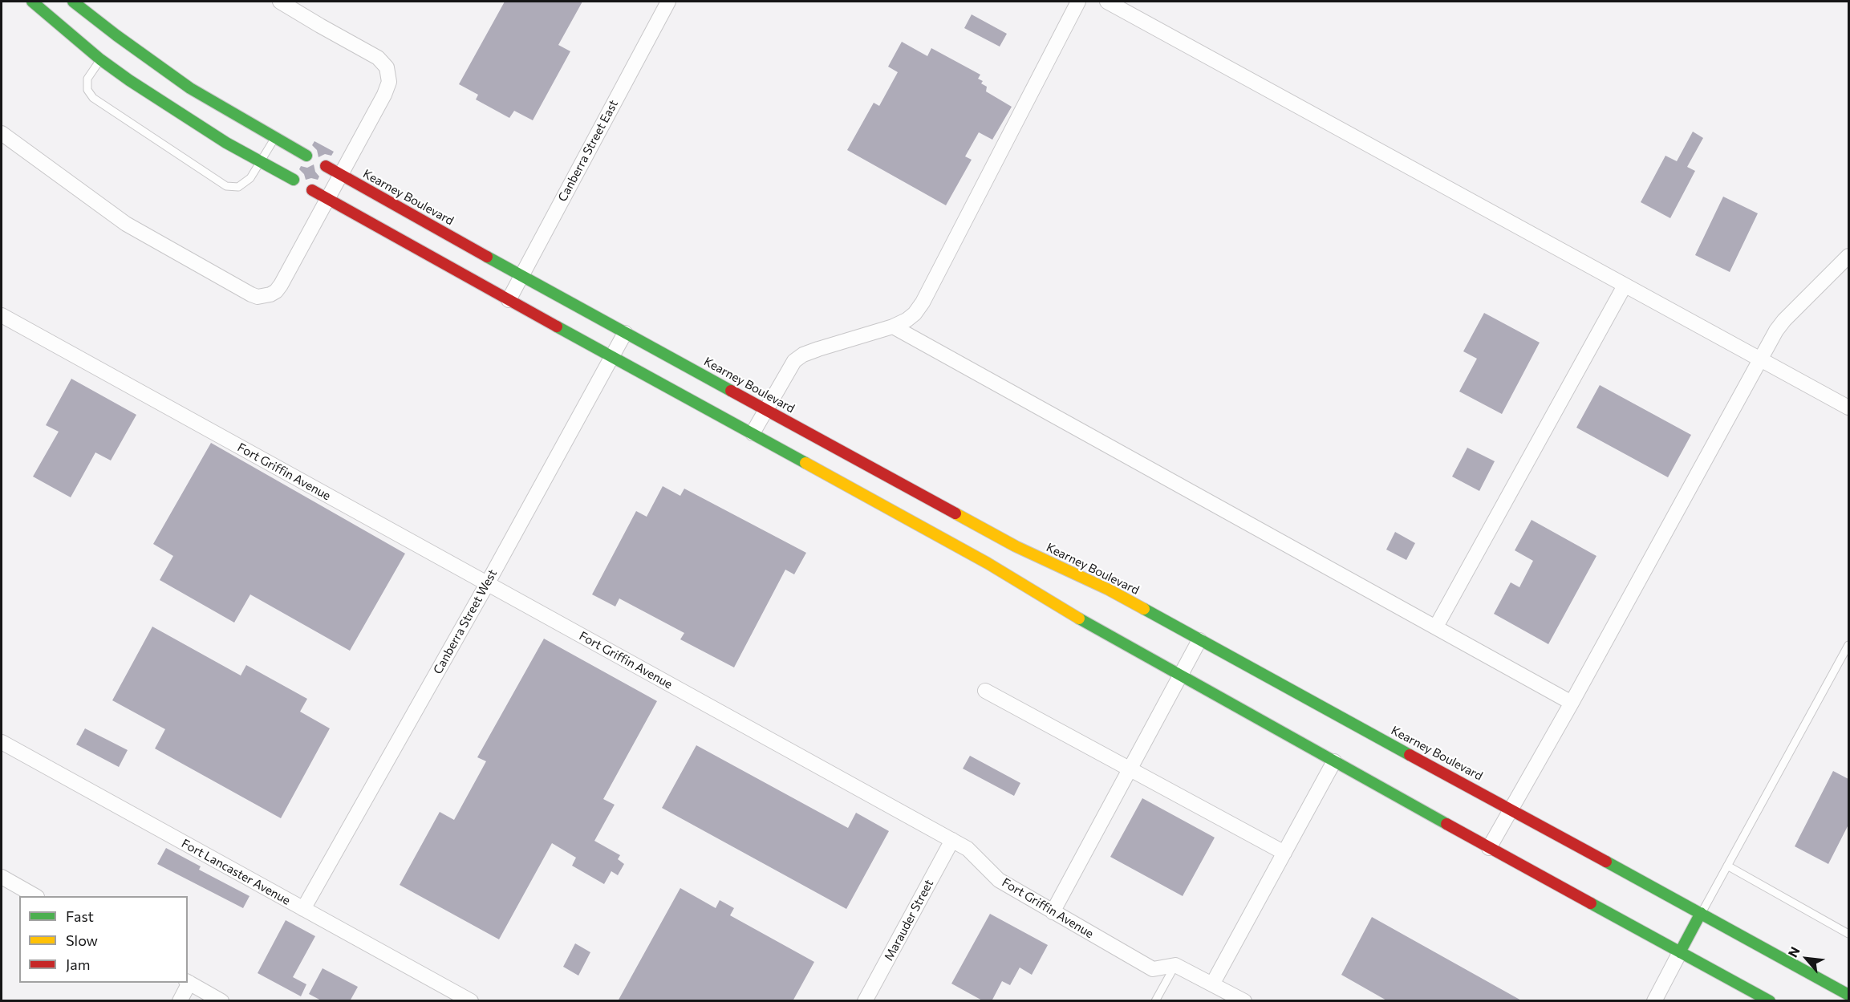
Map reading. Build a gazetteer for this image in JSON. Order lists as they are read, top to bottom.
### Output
{
  "streets": {
    "street": [
      "Canberra Street East",
      "Kearney Boulevard",
      "Fort Griffin Avenue",
      "Canberra Street West",
      "Fort Lancaster Avenue",
      "Marauder Street"
    ]
  },
  "crossings": [
    ["Canberra Street East", "Kearney Boulevard"],
    ["Kearney Boulevard", "Canberra Street West"],
    ["Fort Griffin Avenue", "Canberra Street West"],
    ["Fort Griffin Avenue", "Marauder Street"],
    ["Canberra Street West", "Fort Lancaster Avenue"]
  ],
  "legend": ["Fast", "Slow", "Jam"],
  "north": "top left"
}
